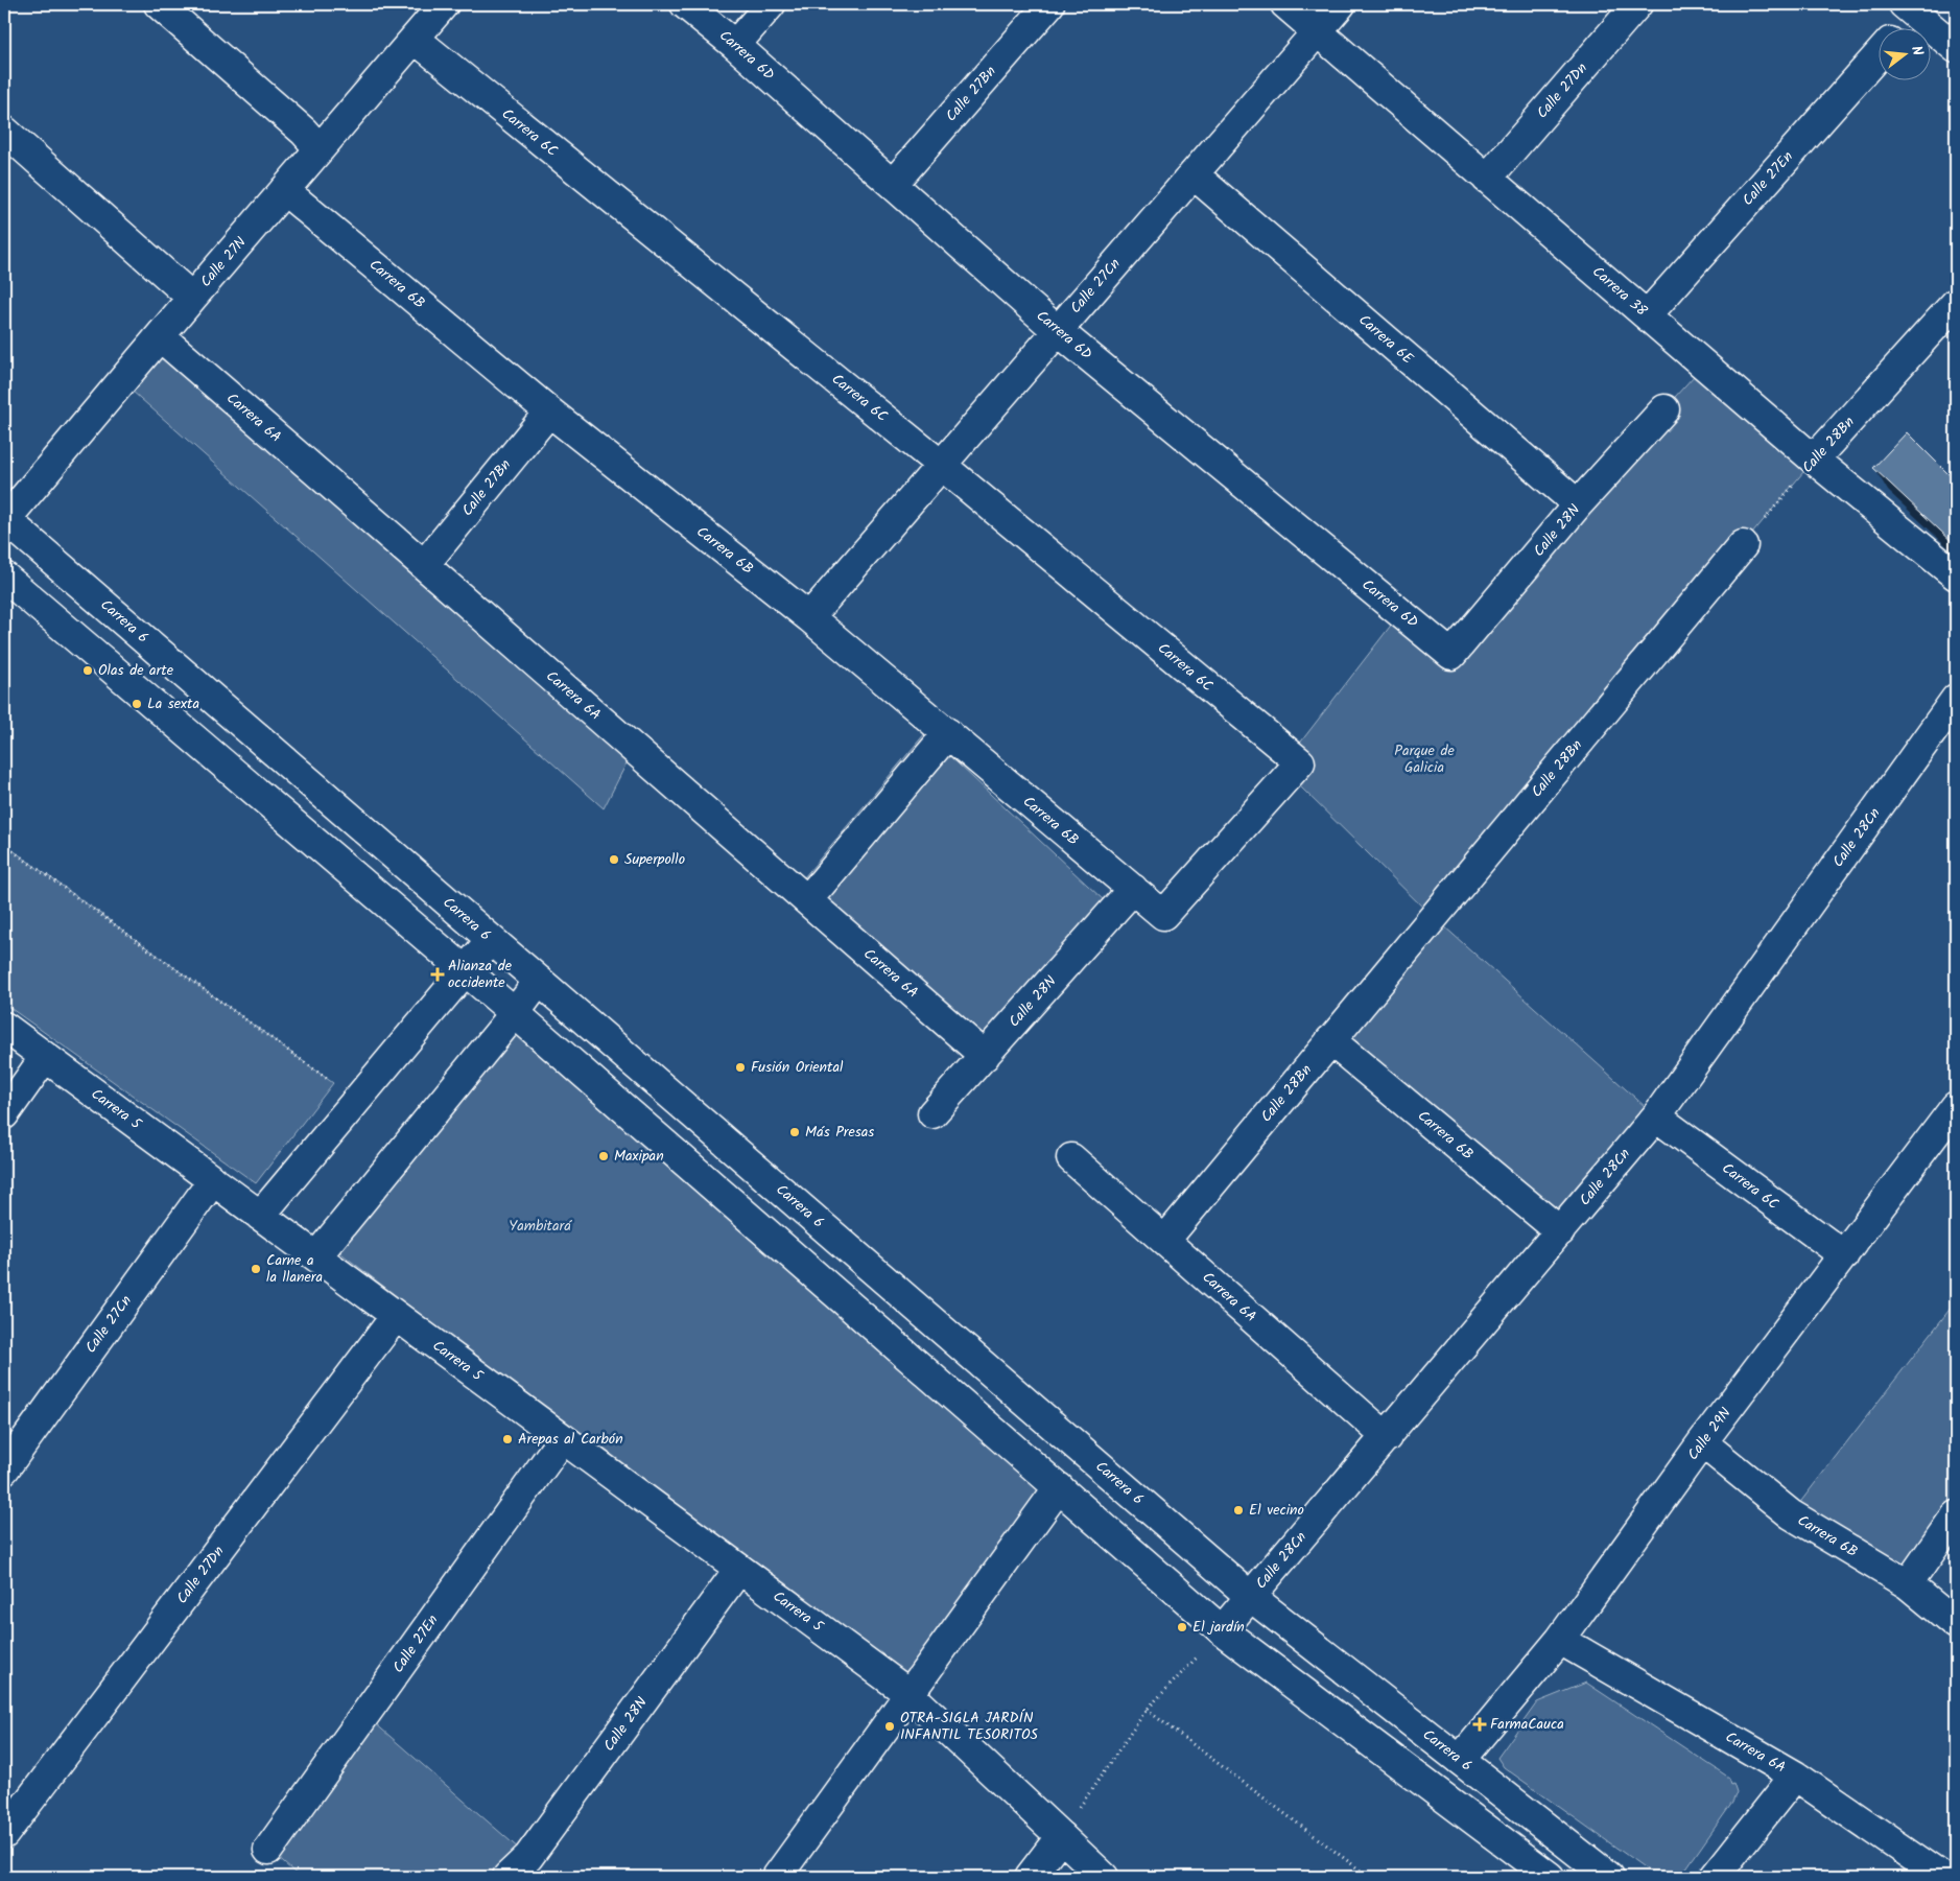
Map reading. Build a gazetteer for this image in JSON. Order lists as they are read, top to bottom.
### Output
{
  "streets": {
    "street": [
      "Carrera 6D",
      "Calle 27Dn",
      "Calle 27Bn",
      "Carrera 6C",
      "Calle 27En",
      "Calle 27N",
      "Carrera 6B",
      "Calle 27Cn",
      "Carrera 38",
      "Carrera 6E",
      "Carrera 6A",
      "Calle 28Bn",
      "Calle 28N",
      "Carrera 6",
      "Calle 28Cn",
      "Carrera 5",
      "Calle 29N"
    ]
  },
  "crossings": [
    ["Carrera 6D", "Calle 27Bn"],
    ["Carrera 6D", "Calle 27Cn"],
    ["Carrera 6D", "Calle 28N"],
    ["Calle 27Dn", "Carrera 38"],
    ["Calle 27Dn", "Carrera 5"],
    ["Calle 27Bn", "Carrera 6B"],
    ["Calle 27Bn", "Carrera 6A"],
    ["Carrera 6C", "Calle 27N"],
    ["Carrera 6C", "Carrera 6B"],
    ["Carrera 6C", "Calle 27Cn"],
    ["Carrera 6C", "Calle 28Cn"],
    ["Carrera 6C", "Calle 29N"],
    ["Calle 27En", "Carrera 38"],
    ["Calle 27En", "Carrera 5"],
    ["Calle 27N", "Carrera 6B"],
    ["Calle 27N", "Carrera 6A"],
    ["Calle 27N", "Carrera 6"],
    ["Carrera 6B", "Calle 27Cn"],
    ["Carrera 6B", "Calle 28Bn"],
    ["Carrera 6B", "Calle 28N"],
    ["Carrera 6B", "Calle 28Cn"],
    ["Carrera 6B", "Calle 29N"],
    ["Calle 27Cn", "Carrera 38"],
    ["Calle 27Cn", "Carrera 6E"],
    ["Calle 27Cn", "Carrera 5"],
    ["Carrera 38", "Calle 28Bn"],
    ["Carrera 6E", "Calle 28N"],
    ["Carrera 6A", "Calle 28Bn"],
    ["Carrera 6A", "Calle 28N"],
    ["Carrera 6A", "Calle 28Cn"],
    ["Carrera 6A", "Calle 29N"],
    ["Calle 28N", "Carrera 5"],
    ["Carrera 6", "Calle 28Cn"],
    ["Carrera 6", "Calle 29N"]
  ],
  "parks": ["Parque de Galicia", "Yambitará"],
  "places": {
    "other": [
      "Olas de arte",
      "La sexta",
      "Superpollo",
      "Fusión Oriental",
      "Más Presas",
      "Maxipan",
      "Carne a la llanera",
      "Arepas al Carbón",
      "El vecino",
      "El jardín",
      "OTRA-SIGLA JARDÍN INFANTIL TESORITOS"
    ],
    "health": ["Alianza de occidente", "FarmaCauca"]
  },
  "north": "right"
}
